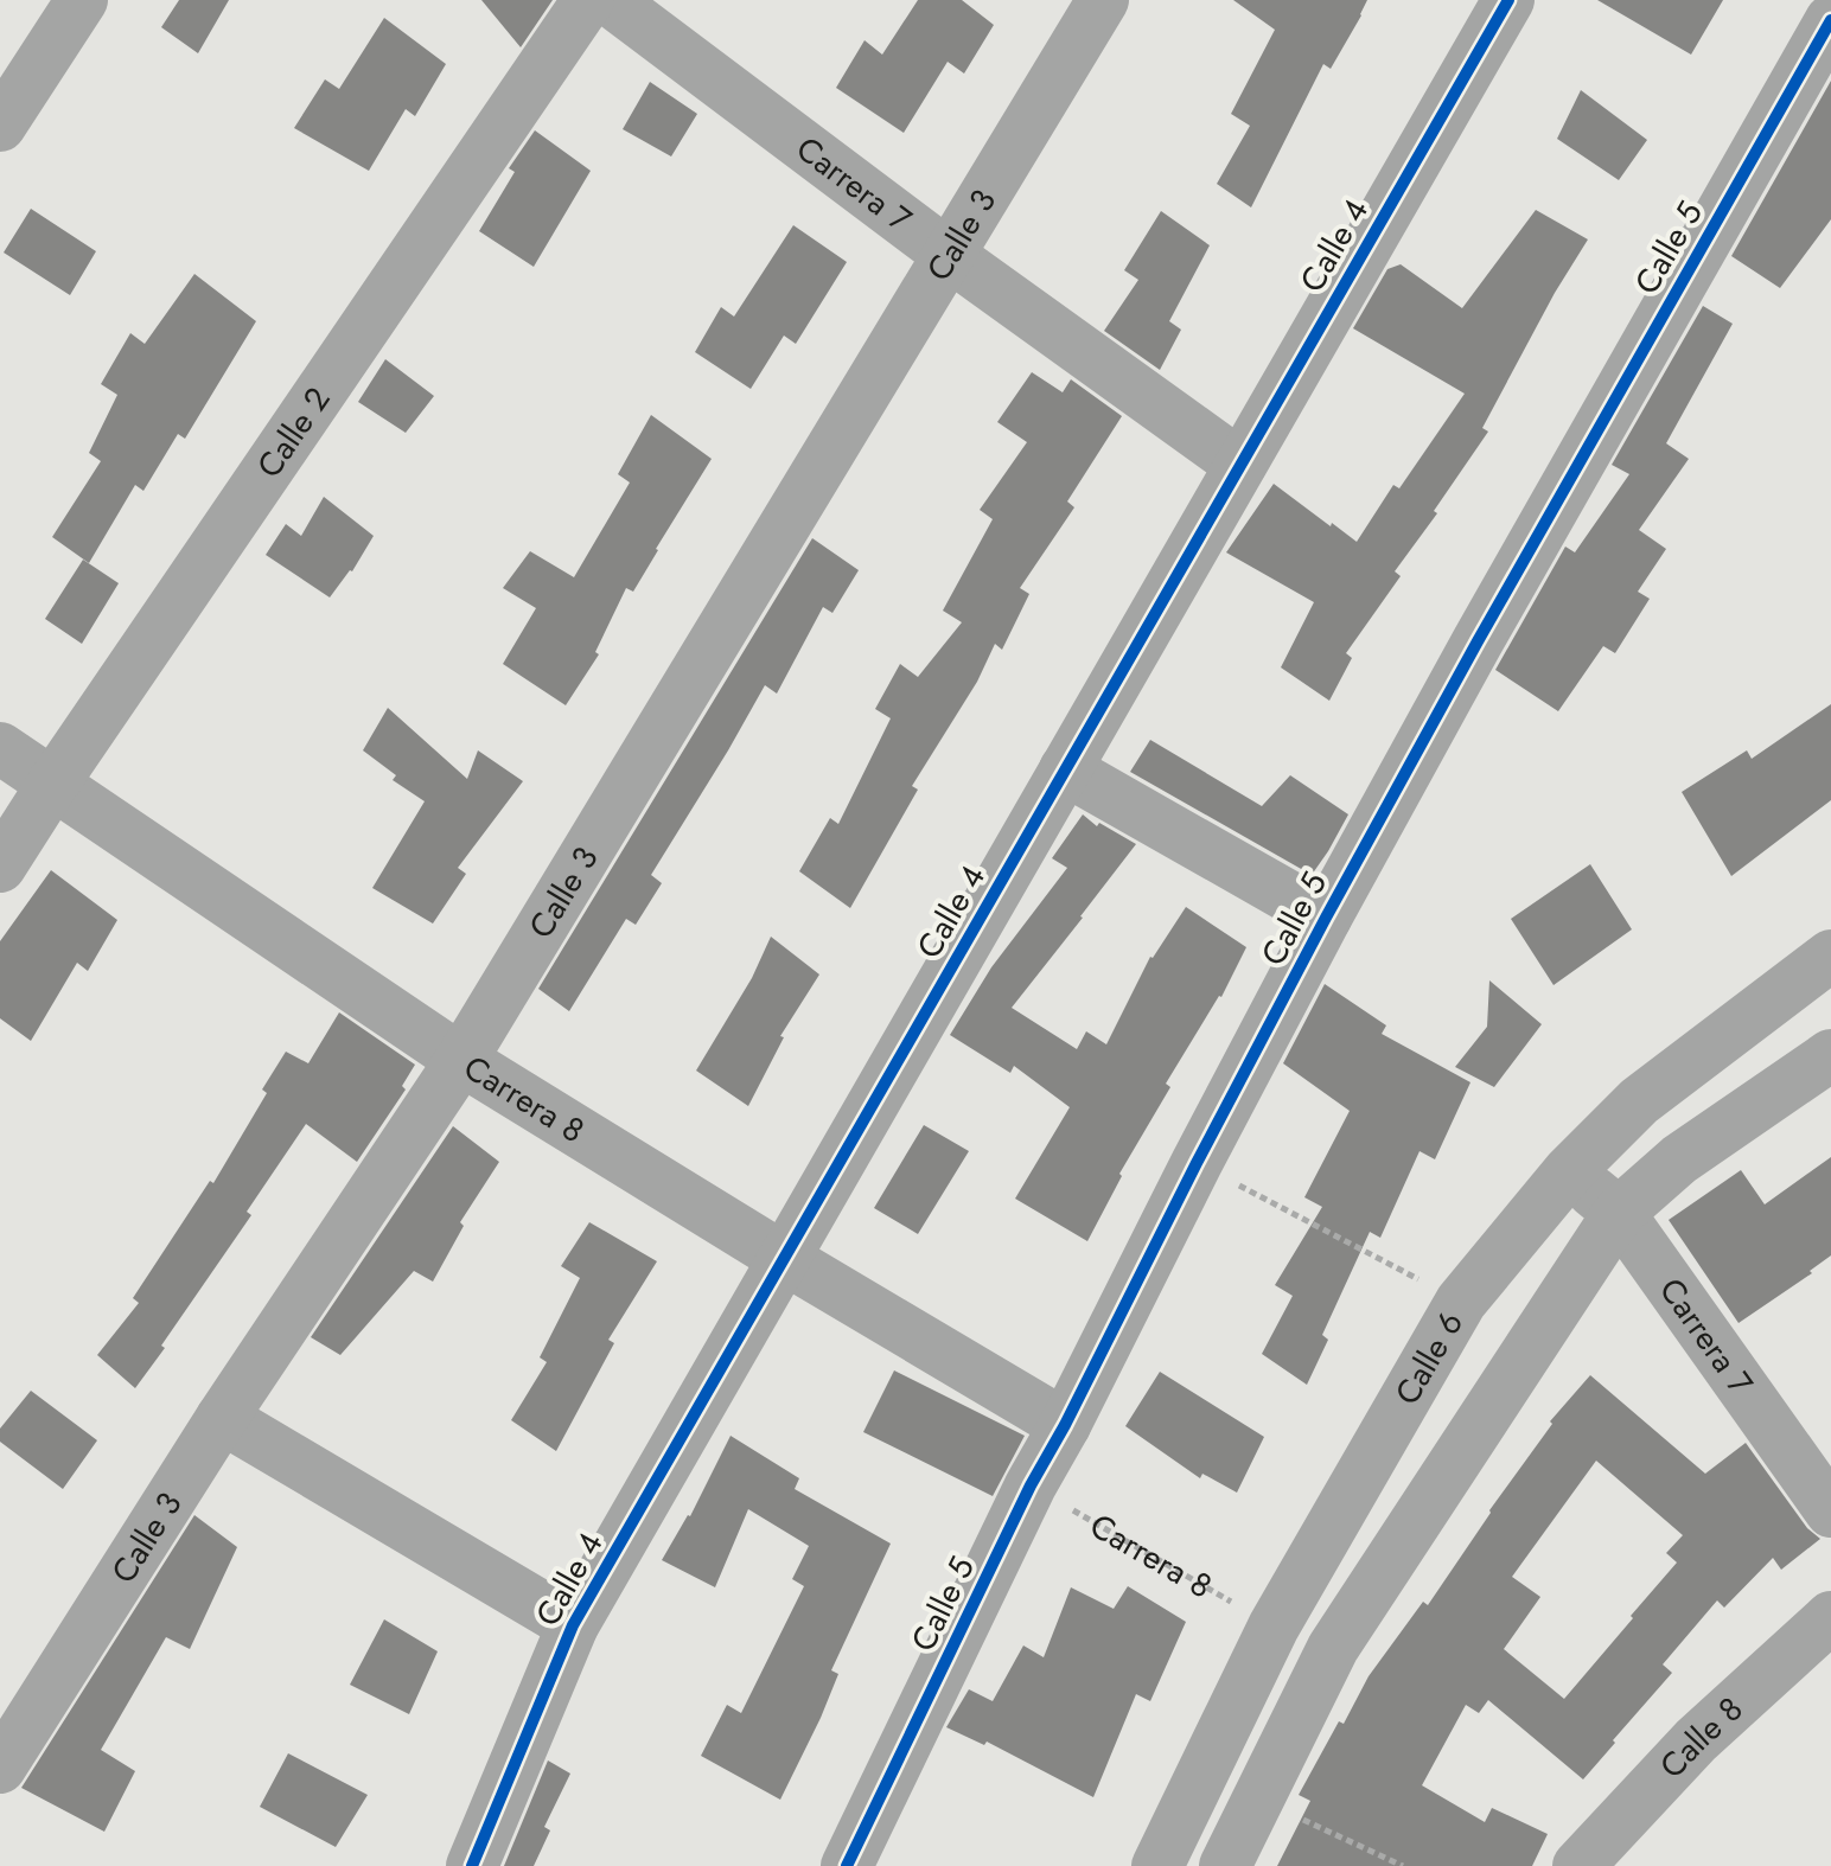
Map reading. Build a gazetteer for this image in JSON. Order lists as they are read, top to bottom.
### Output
{
  "streets": {
    "street": [
      "Carrera 7",
      "Calle 3",
      "Calle 4",
      "Calle 5",
      "Calle 2",
      "Carrera 8",
      "Calle 6",
      "Calle 8"
    ]
  },
  "crossings": [
    ["Carrera 7", "Calle 3"],
    ["Carrera 7", "Calle 4"],
    ["Carrera 7", "Calle 6"],
    ["Calle 3", "Carrera 8"],
    ["Calle 4", "Carrera 8"],
    ["Calle 5", "Carrera 8"],
    ["Calle 2", "Carrera 8"],
    ["Carrera 8", "Calle 6"]
  ]
}
